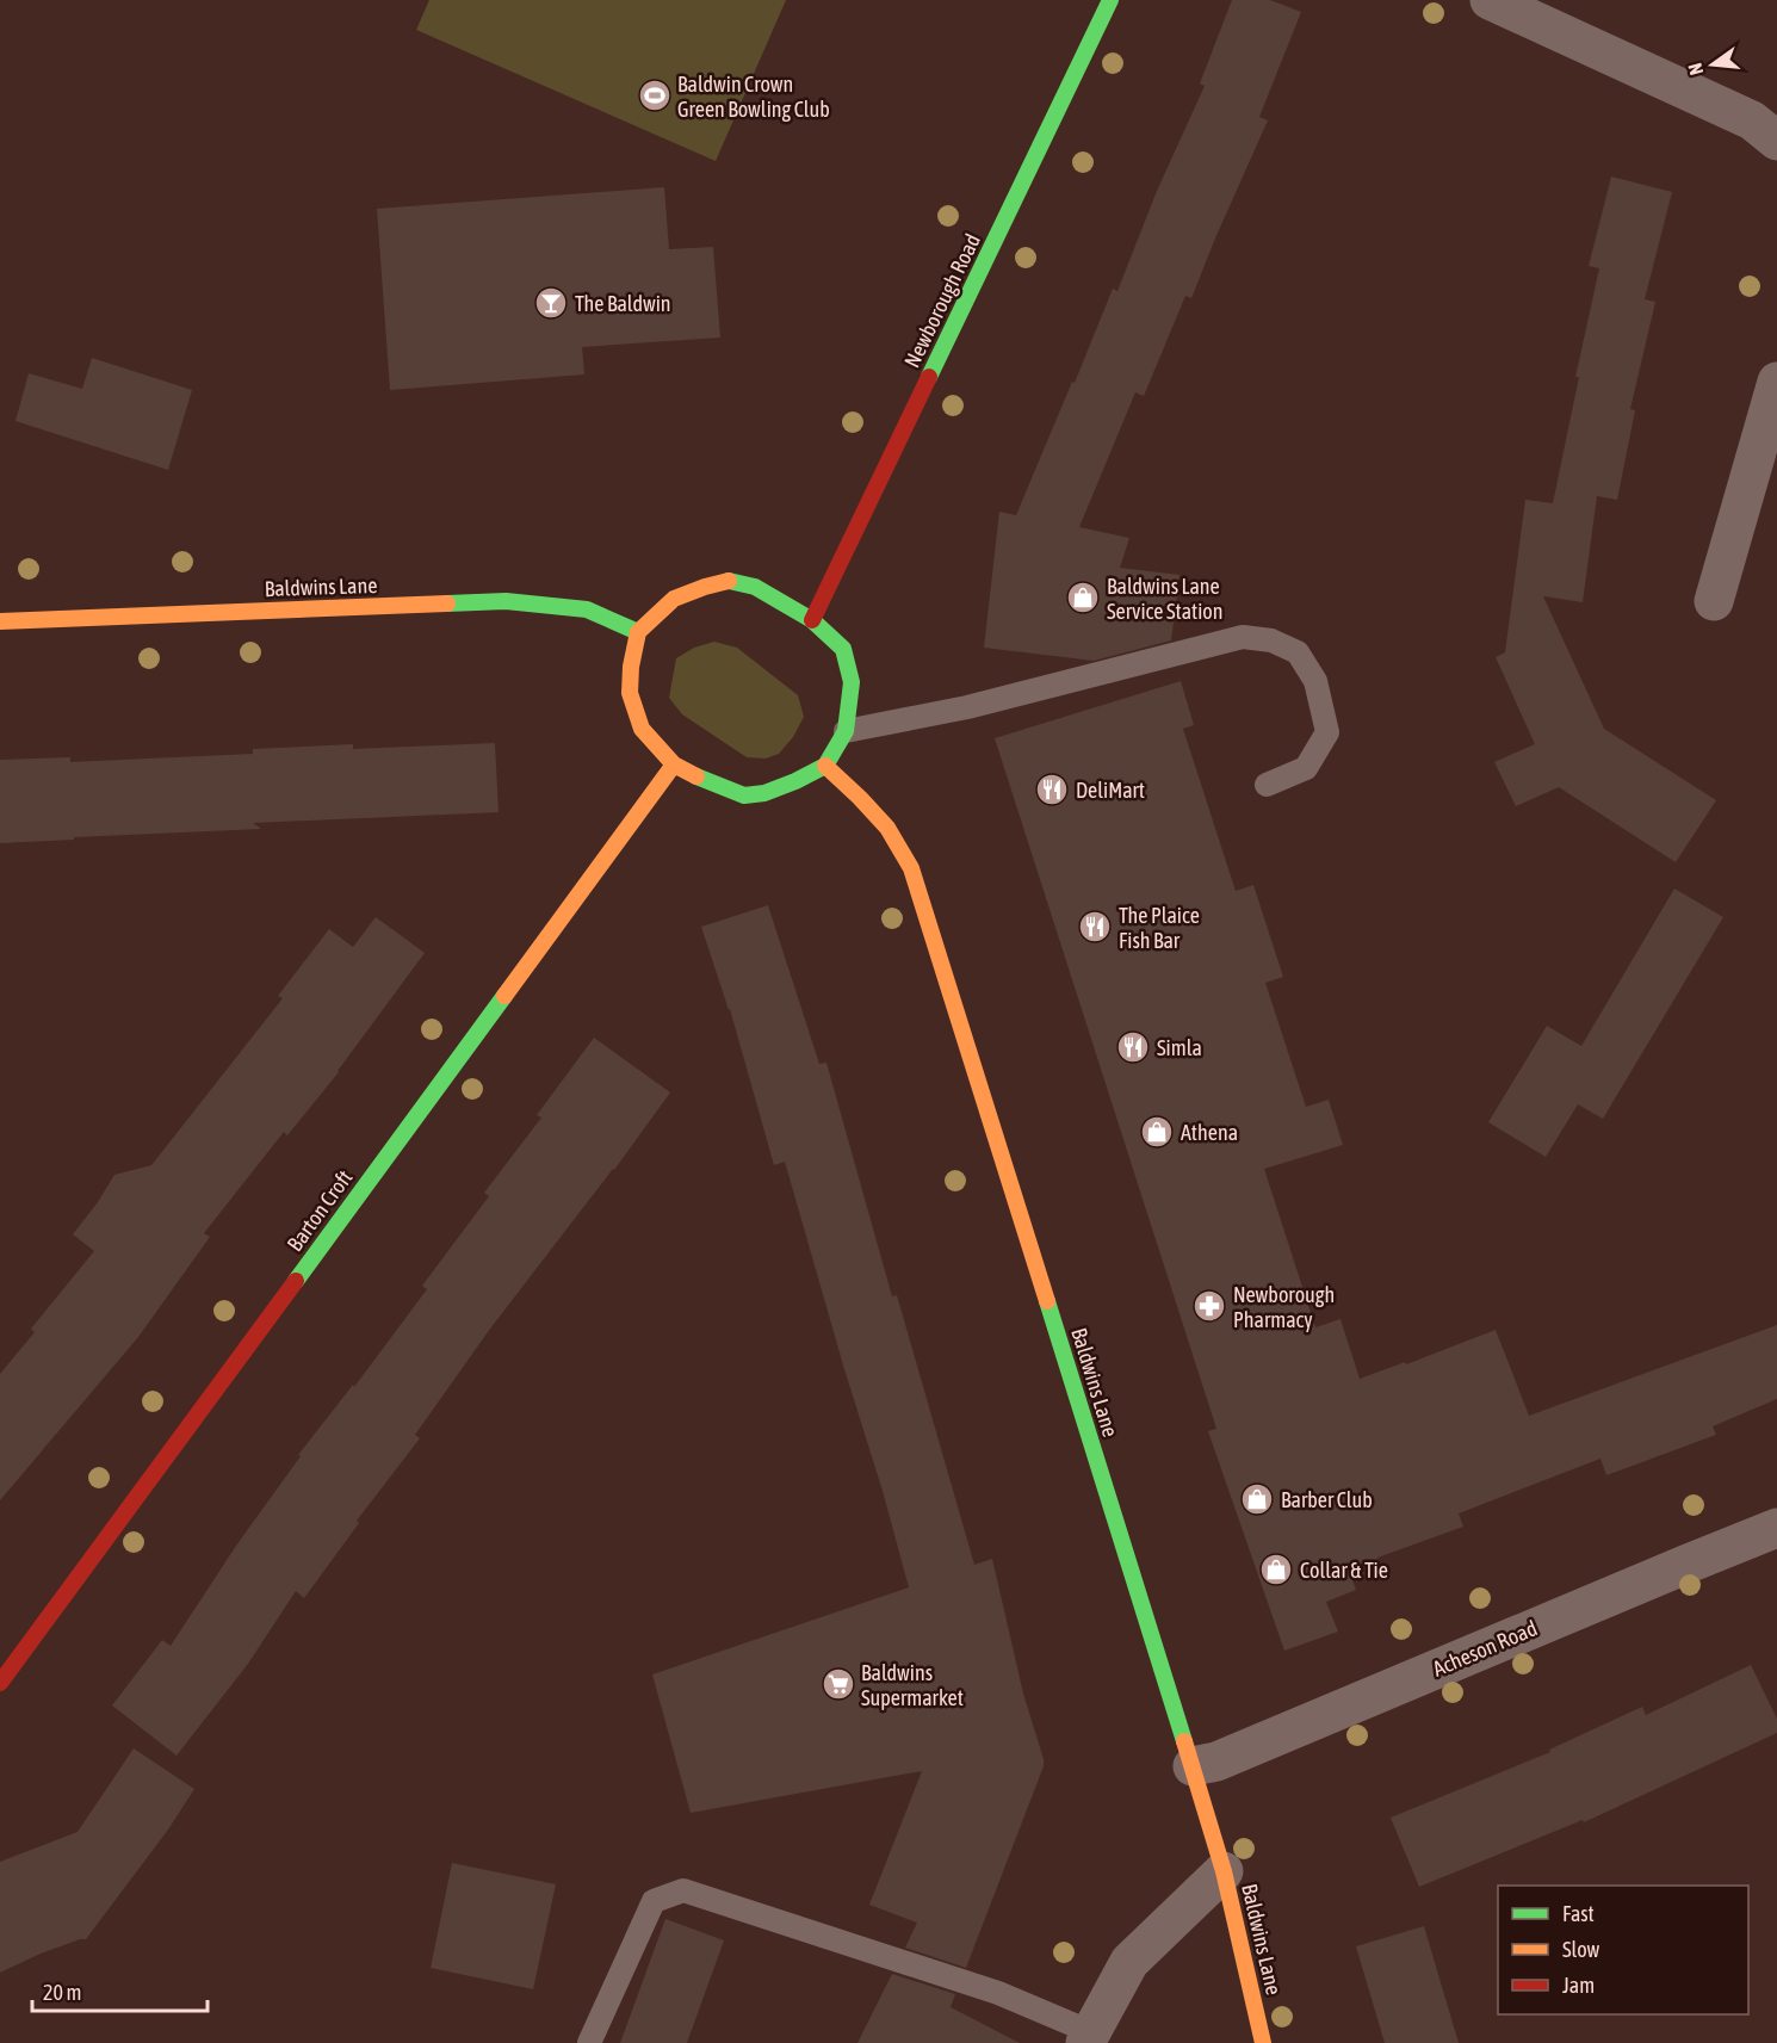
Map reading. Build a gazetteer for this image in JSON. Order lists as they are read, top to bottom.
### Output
{
  "streets": {
    "street": [
      "Newborough Road",
      "Baldwins Lane",
      "Barton Croft",
      "Acheson Road"
    ]
  },
  "crossings": [
    ["Newborough Road", "Baldwins Lane"],
    ["Newborough Road", "Barton Croft"],
    ["Baldwins Lane", "Barton Croft"],
    ["Baldwins Lane", "Acheson Road"]
  ],
  "places": {
    "sports": ["Baldwin Crown Green Bowling Club"],
    "bar": ["The Baldwin"],
    "shop": [
      "Baldwins Lane Service Station",
      "Athena",
      "Barber Club",
      "Collar & Tie"
    ],
    "restaurant": ["DeliMart", "The Plaice Fish Bar", "Simla"],
    "pharmacy": ["Newborough Pharmacy"],
    "supermarket": ["Baldwins Supermarket"]
  },
  "legend": ["Fast", "Slow", "Jam"],
  "scale_bar": "20 m",
  "north": "left"
}
